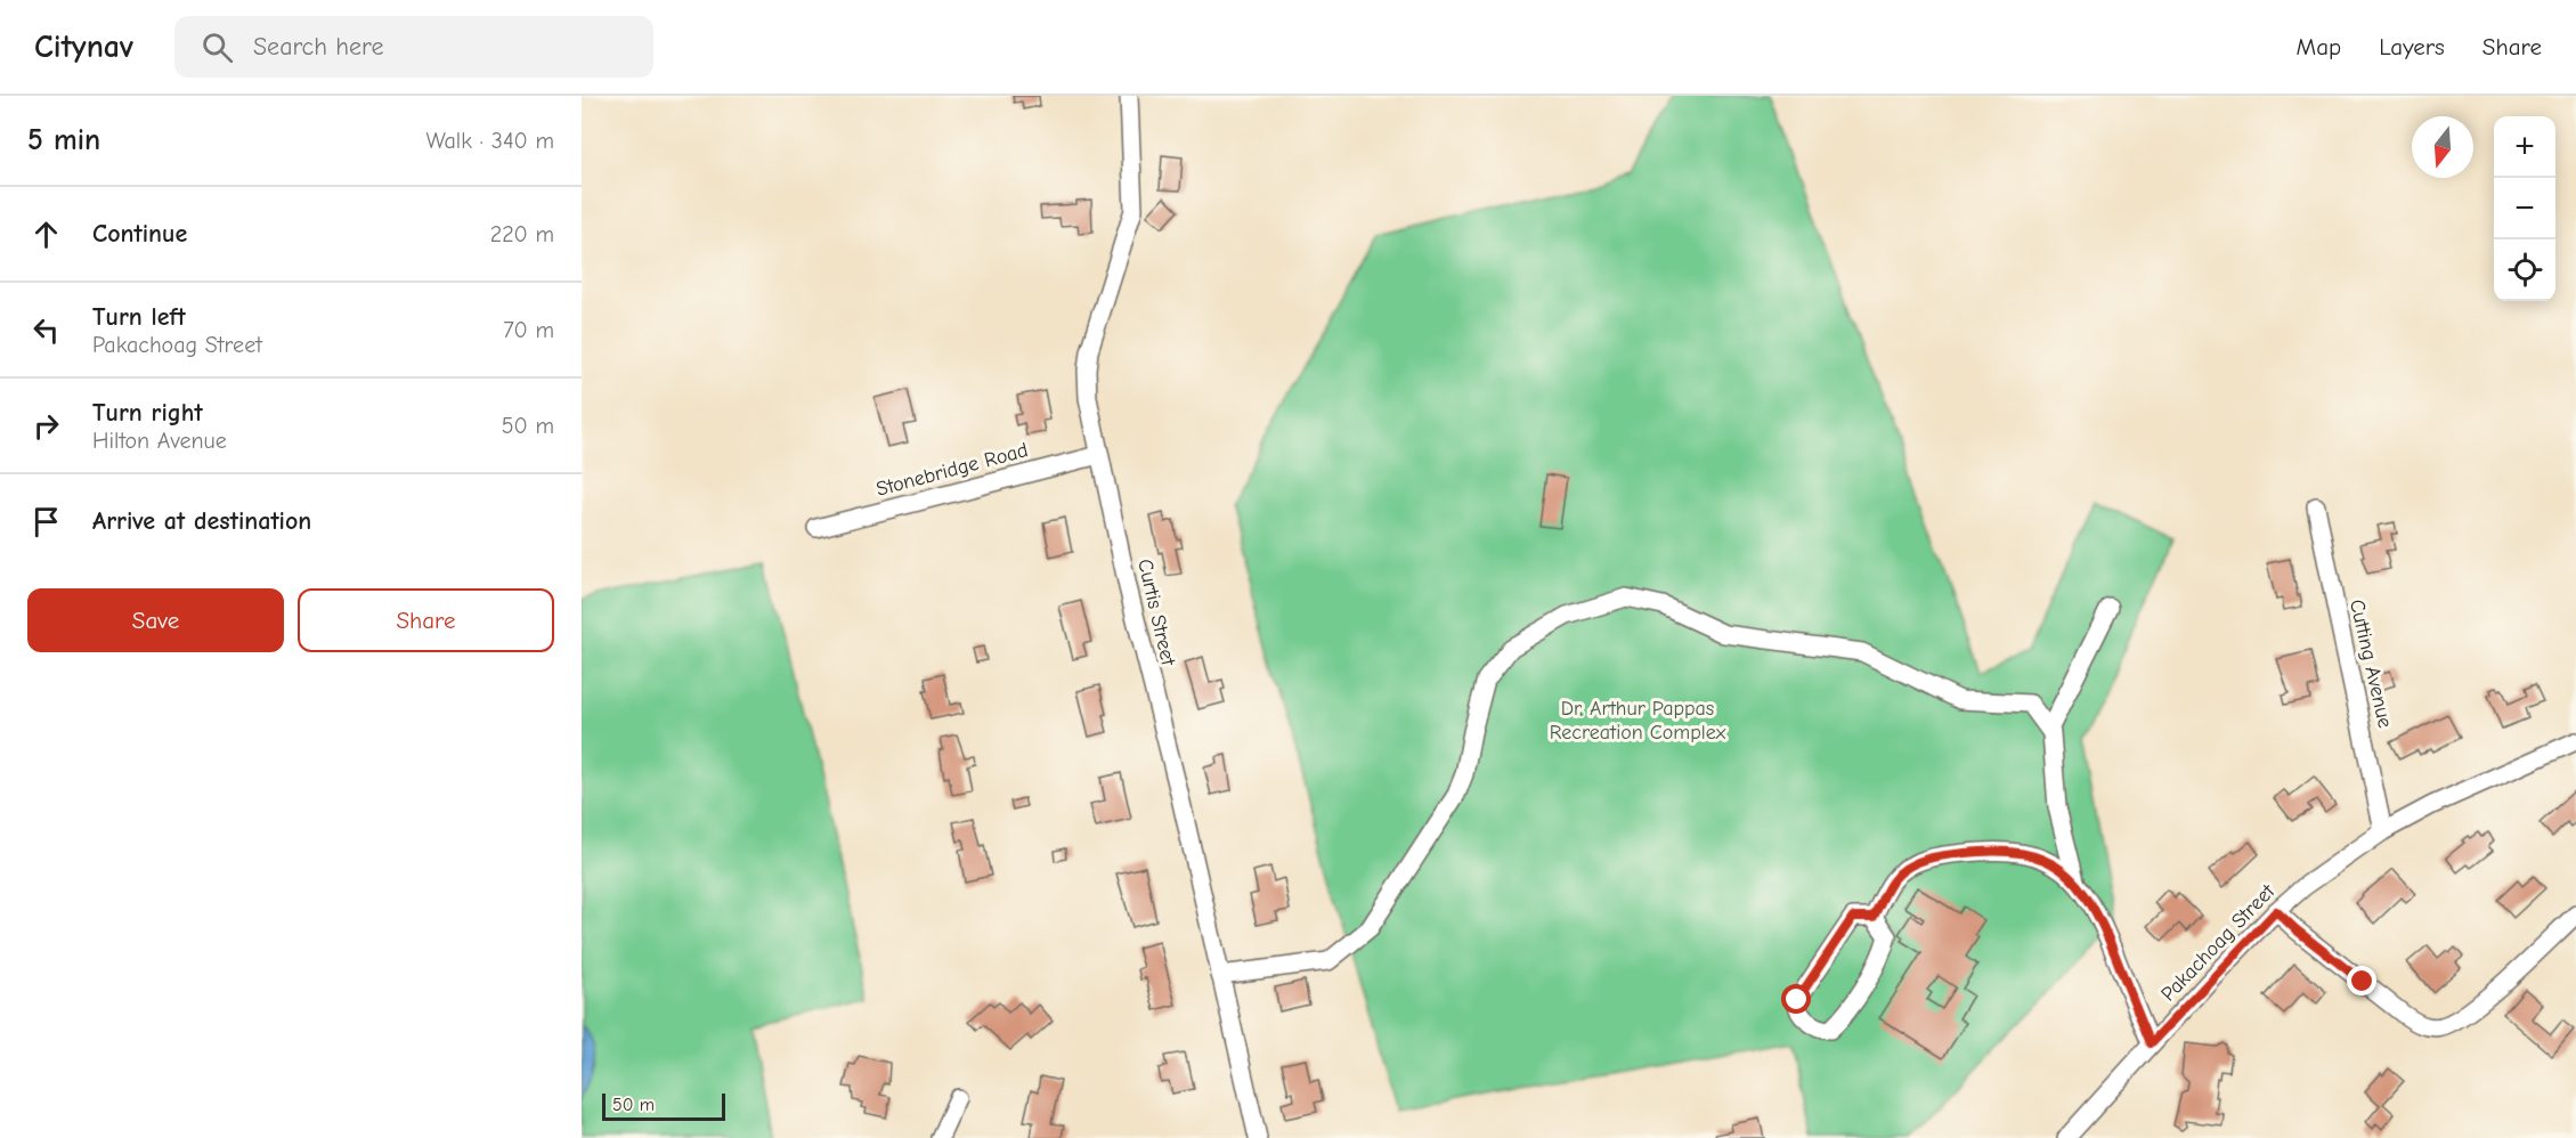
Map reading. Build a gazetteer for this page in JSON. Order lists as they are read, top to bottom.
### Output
{
  "streets": {
    "street": [
      "Stonebridge Road",
      "Curtis Street",
      "Cutting Avenue",
      "Pakachoag Street"
    ]
  },
  "crossings": [
    ["Stonebridge Road", "Curtis Street"],
    ["Cutting Avenue", "Pakachoag Street"]
  ],
  "parks": ["Dr. Arthur Pappas Recreation Complex"],
  "scale_bar": "50 m",
  "north": "bottom",
  "page": {
    "header": "Citynav",
    "search": "Search here",
    "nav": ["Map", "Layers", "Share"],
    "heading": ["5 min", "Walk · 340 m"],
    "map_buttons": ["+", "−"],
    "list": [
      ["Continue", "220 m"],
      ["Turn left", "Pakachoag Street", "70 m"],
      ["Turn right", "Hilton Avenue", "50 m"],
      "Arrive at destination"
    ],
    "buttons": ["Save", "Share"],
    "scale": "50 m"
  }
}
